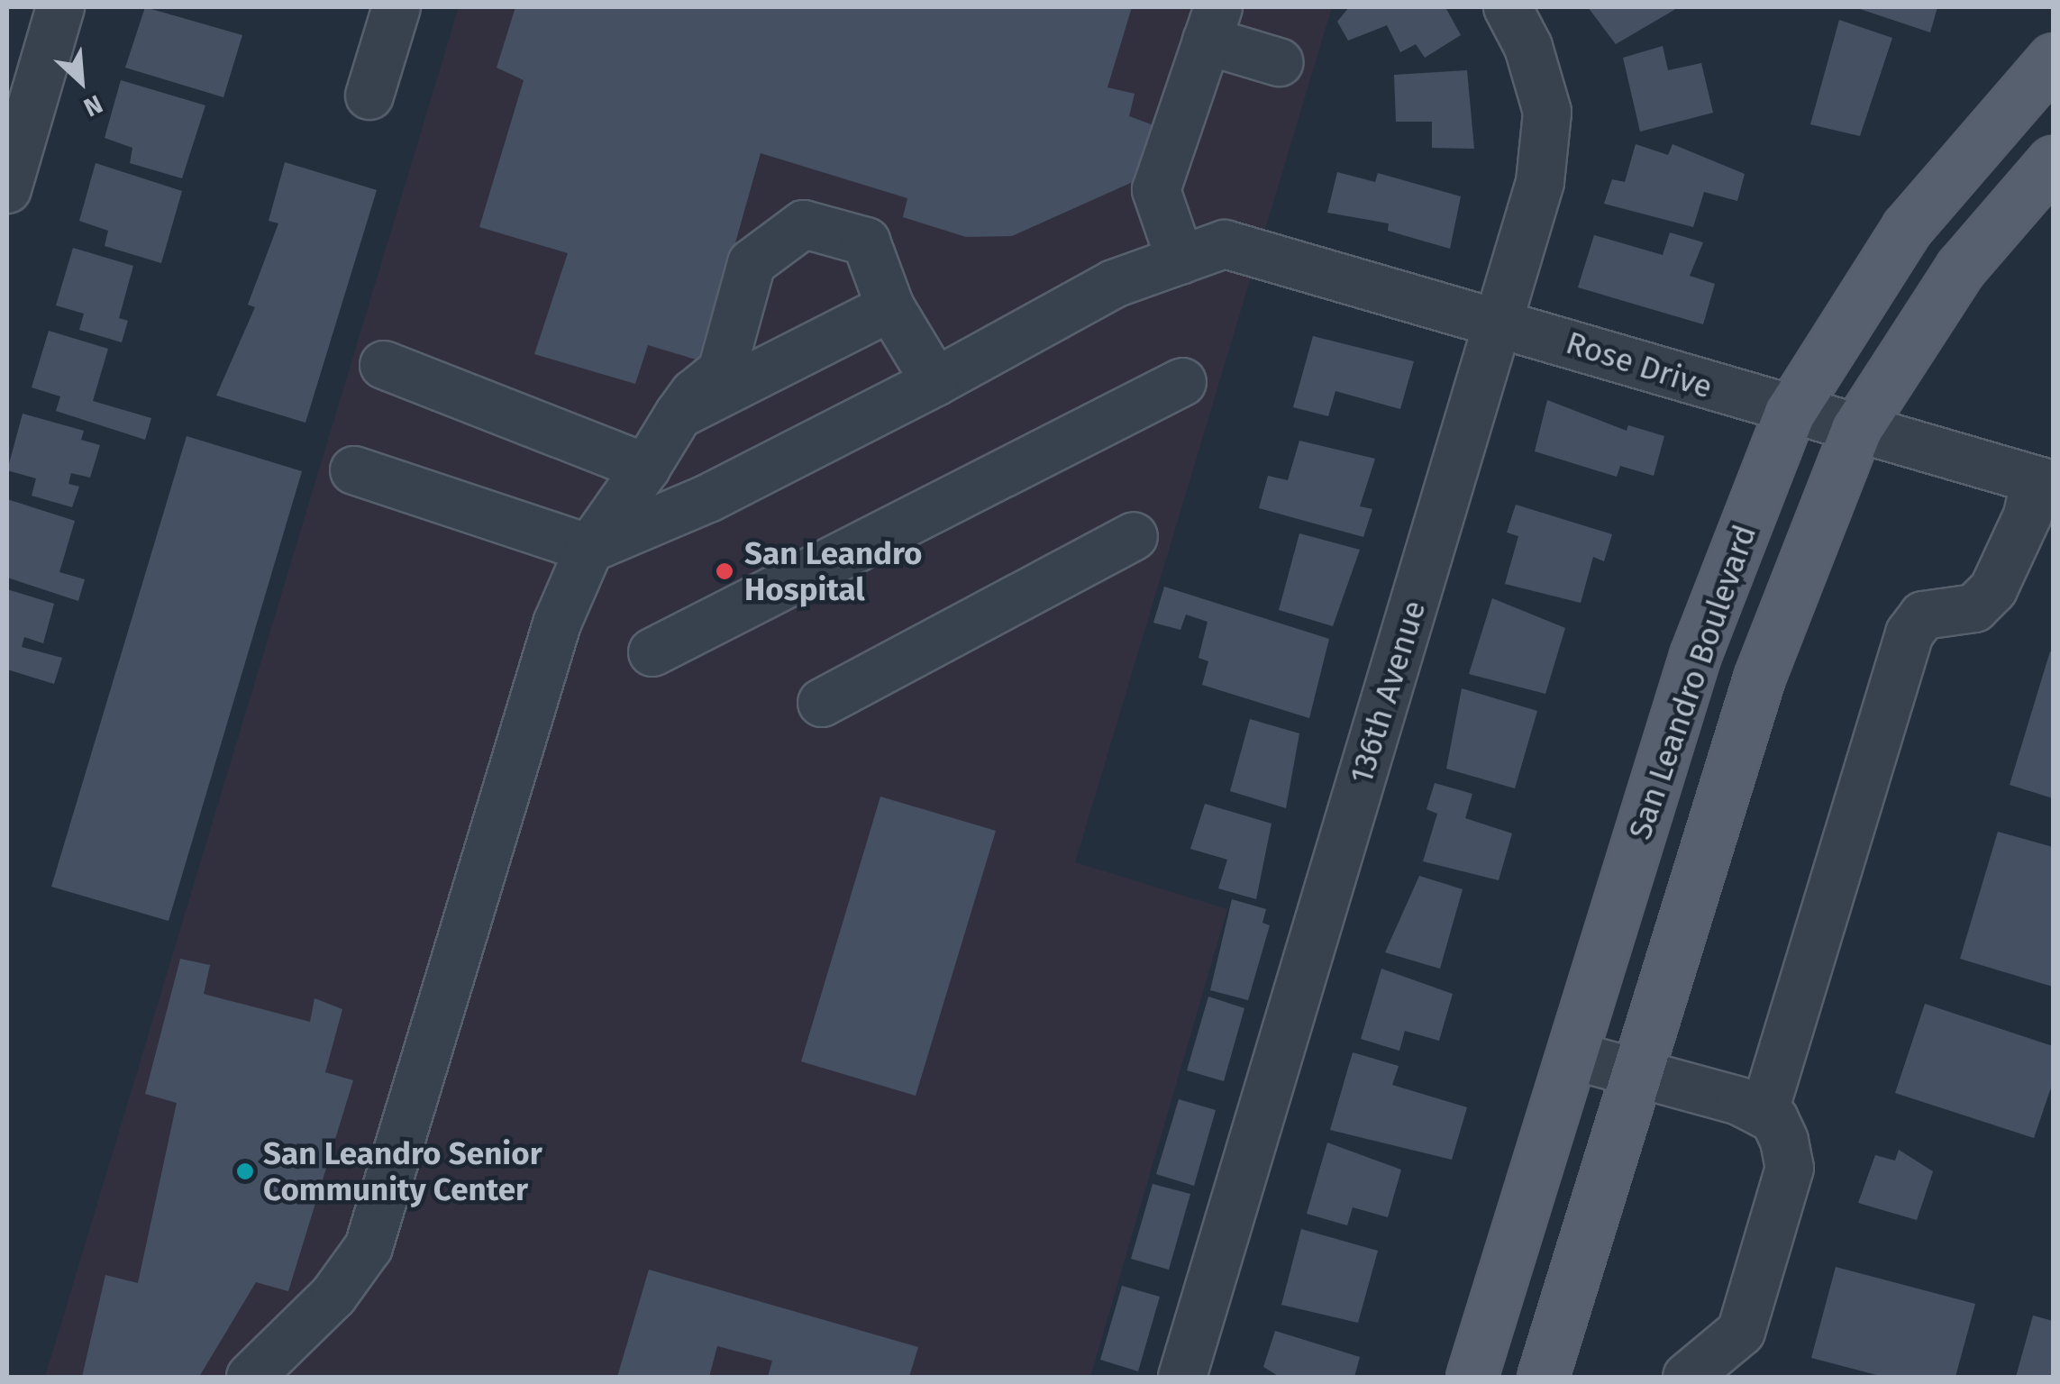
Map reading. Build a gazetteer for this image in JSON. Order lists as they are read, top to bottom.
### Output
{
  "streets": {
    "main road": ["San Leandro Boulevard"],
    "street": ["Rose Drive", "136th Avenue"]
  },
  "crossings": [
    ["Rose Drive", "San Leandro Boulevard"],
    ["Rose Drive", "136th Avenue"]
  ],
  "places": ["San Leandro Hospital", "San Leandro Senior Community Center"],
  "north": "bottom right"
}
